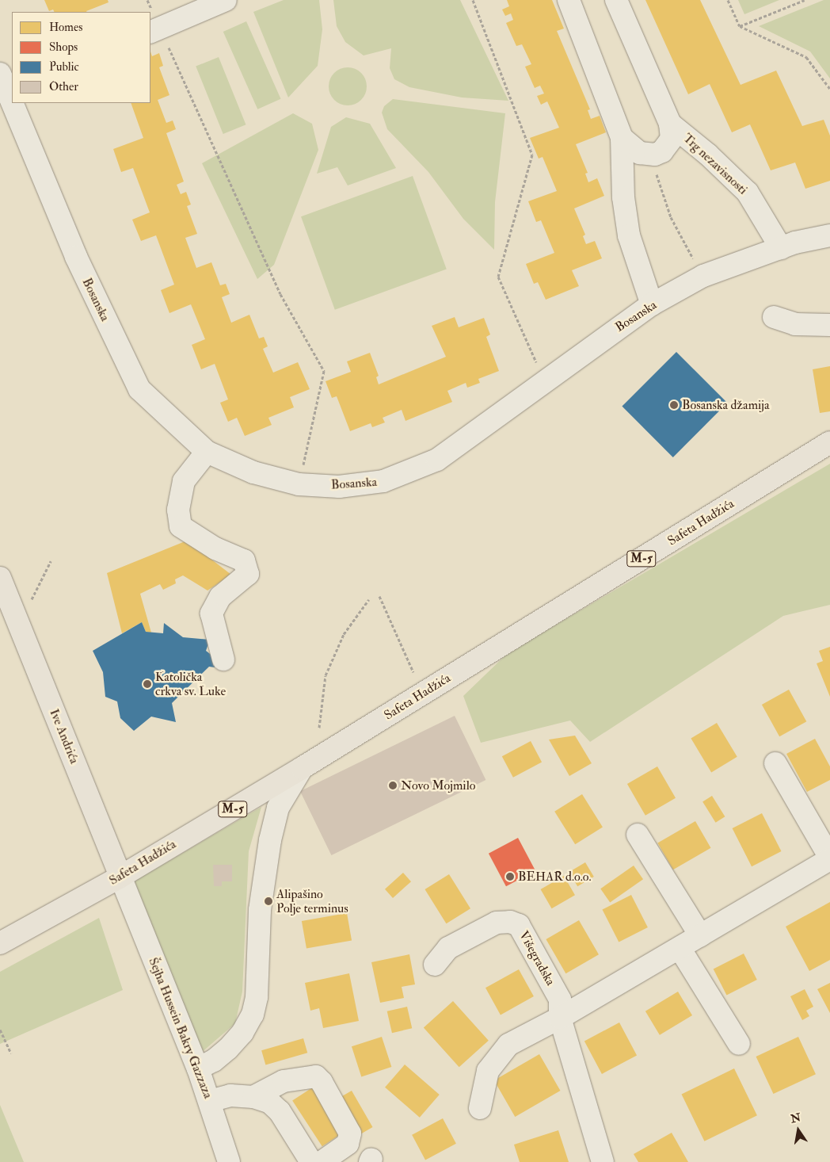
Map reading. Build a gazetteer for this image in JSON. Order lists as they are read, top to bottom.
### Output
{
  "streets": {
    "main road": ["Safeta Hadžića", "M-5", "Ive Andrića"],
    "street": [
      "Trg nezavisnosti",
      "Bosanska",
      "Višegradska",
      "Šejha Hussein Bakry Gazzaza"
    ]
  },
  "crossings": [
    ["Trg nezavisnosti", "Bosanska"],
    ["Safeta Hadžića", "Ive Andrića"],
    ["Safeta Hadžića", "Šejha Hussein Bakry Gazzaza"],
    ["Ive Andrića", "Šejha Hussein Bakry Gazzaza"]
  ],
  "places": [
    "Bosanska džamija",
    "Katolička crkva sv. Luke",
    "Novo Mojmilo",
    "BEHAR d.o.o.",
    "Alipašino Polje terminus"
  ],
  "legend": [
    "Homes",
    "Shops",
    "Public",
    "Other"
  ],
  "north": "top"
}
